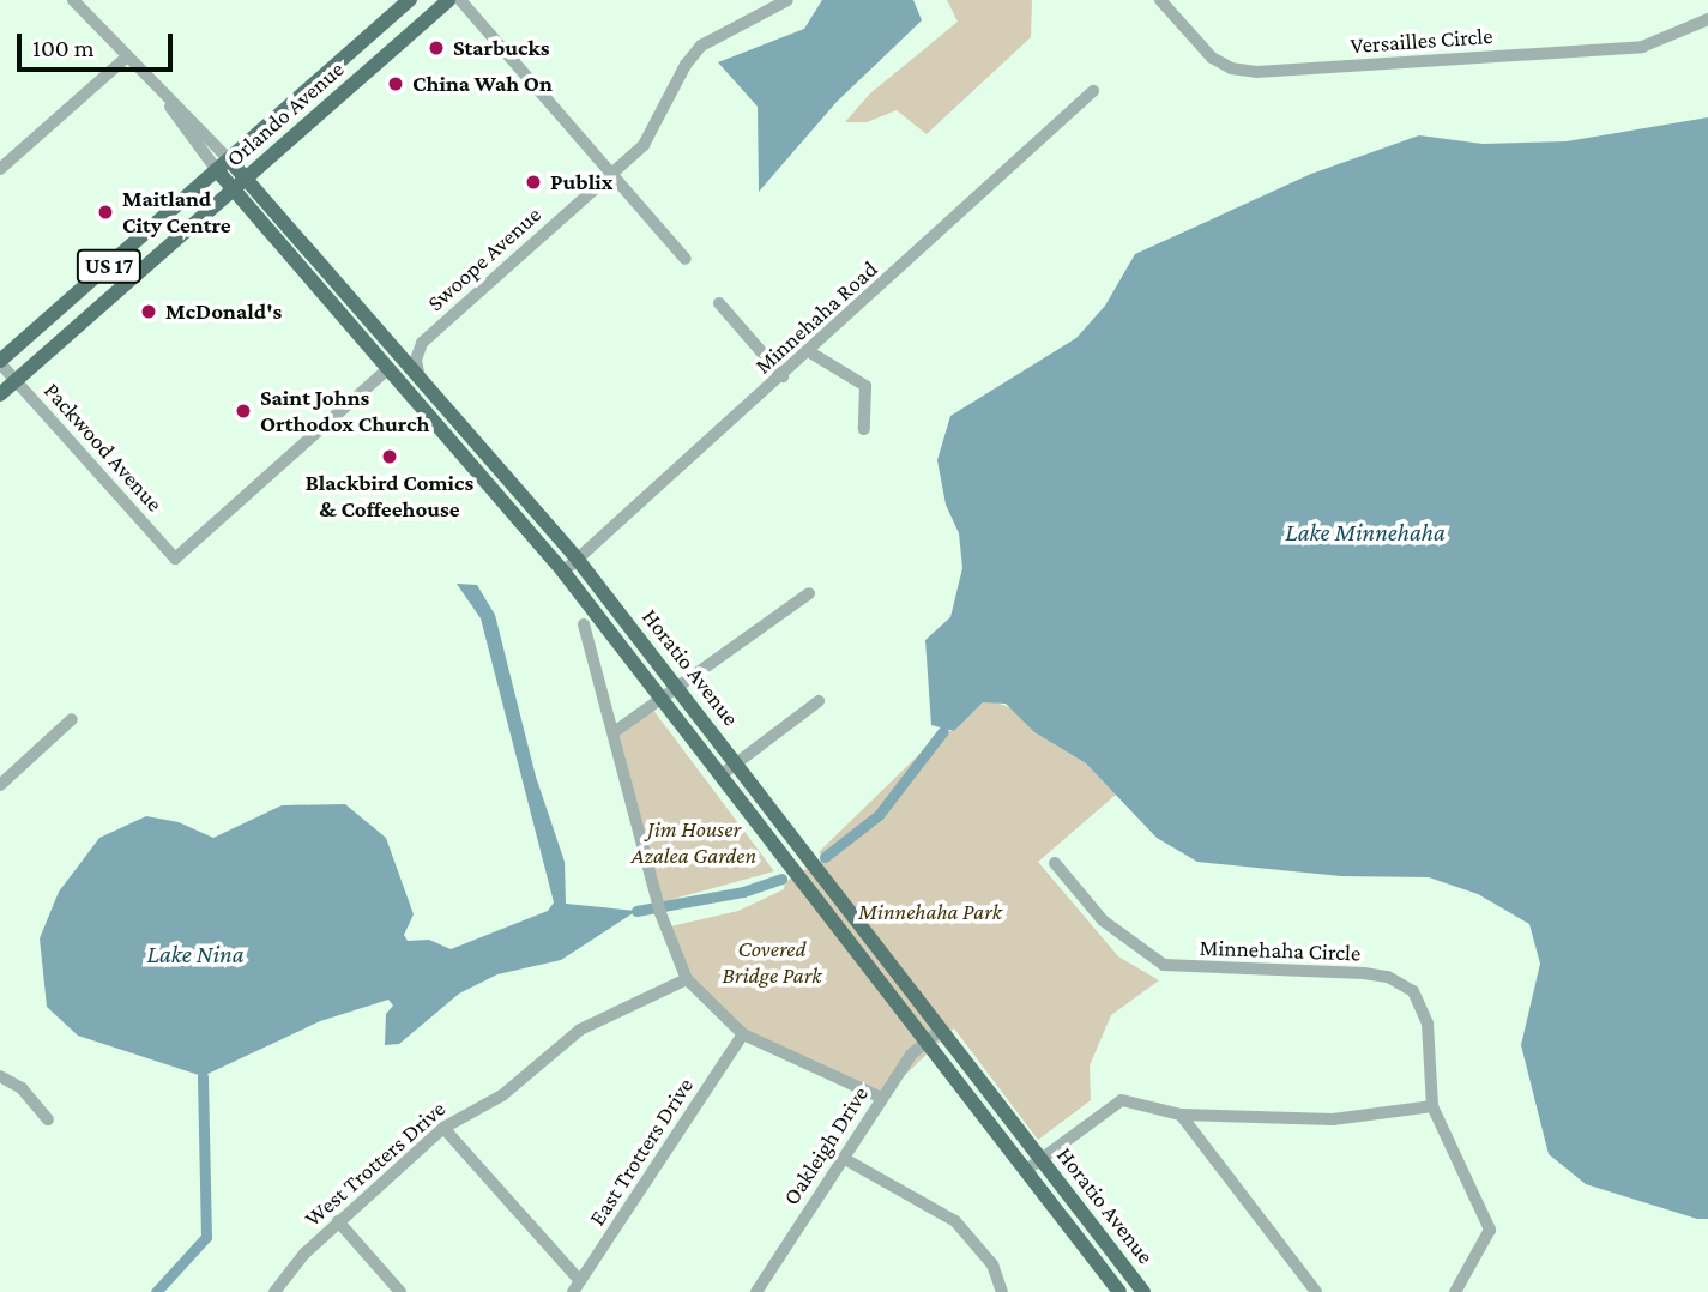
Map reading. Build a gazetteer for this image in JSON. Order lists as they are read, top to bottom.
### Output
{
  "streets": {
    "main road": ["Orlando Avenue", "US 17", "Horatio Avenue"],
    "street": [
      "Versailles Circle",
      "Swoope Avenue",
      "Minnehaha Road",
      "Packwood Avenue",
      "Minnehaha Circle",
      "Oakleigh Drive",
      "East Trotters Drive",
      "West Trotters Drive"
    ]
  },
  "crossings": [
    ["Orlando Avenue", "Packwood Avenue"],
    ["Orlando Avenue", "Horatio Avenue"],
    ["Swoope Avenue", "Horatio Avenue"],
    ["Minnehaha Road", "Horatio Avenue"],
    ["Packwood Avenue", "Horatio Avenue"],
    ["Horatio Avenue", "Oakleigh Drive"]
  ],
  "water": ["Lake Minnehaha", "Lake Nina"],
  "parks": ["Jim Houser Azalea Garden", "Minnehaha Park", "Covered Bridge Park"],
  "places": [
    "Starbucks",
    "China Wah On",
    "Publix",
    "Maitland City Centre",
    "McDonald's",
    "Saint Johns Orthodox Church",
    "Blackbird Comics & Coffeehouse"
  ],
  "scale_bar": "100 m"
}
